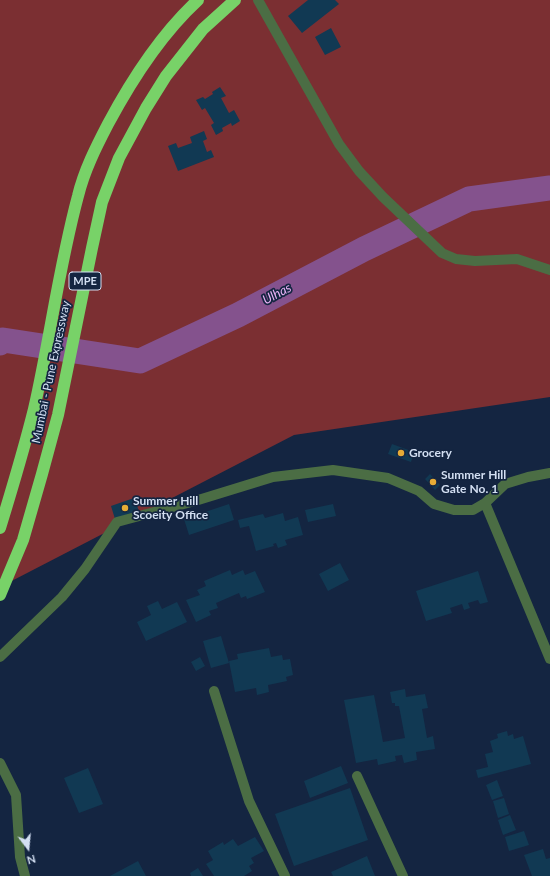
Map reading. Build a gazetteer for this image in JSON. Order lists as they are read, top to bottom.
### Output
{
  "streets": {
    "highway": ["MPE", "Mumbai - Pune Expressway"]
  },
  "water": ["Ulhas"],
  "places": ["Grocery", "Summer Hill Gate No. 1", "Summer Hill Scoeity Office"],
  "north": "bottom"
}
